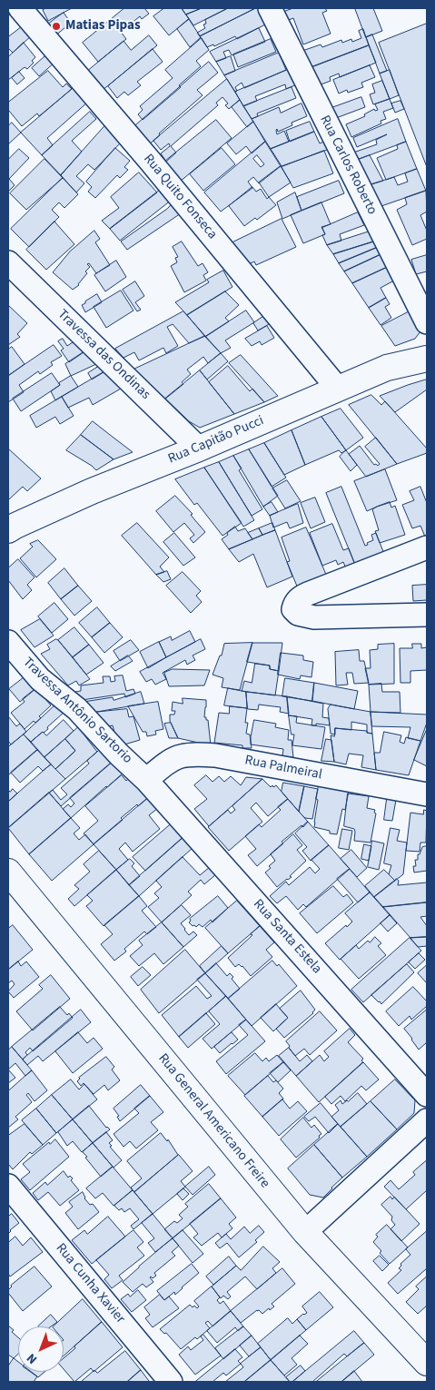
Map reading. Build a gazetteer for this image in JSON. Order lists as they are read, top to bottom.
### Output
{
  "streets": {
    "main road": ["Rua Capitão Pucci", "Rua General Americano Freire"],
    "street": [
      "Rua Carlos Roberto",
      "Rua Quito Fonseca",
      "Travessa das Ondinas",
      "Travessa Antônio Sartorio",
      "Rua Palmeiral",
      "Rua Santa Estela",
      "Rua Cunha Xavier"
    ]
  },
  "crossings": [
    ["Rua Quito Fonseca", "Rua Capitão Pucci"],
    ["Travessa das Ondinas", "Rua Capitão Pucci"],
    ["Travessa Antônio Sartorio", "Rua Palmeiral"],
    ["Travessa Antônio Sartorio", "Rua Santa Estela"],
    ["Rua Palmeiral", "Rua Santa Estela"]
  ],
  "places": ["Matias Pipas"],
  "north": "bottom left"
}
